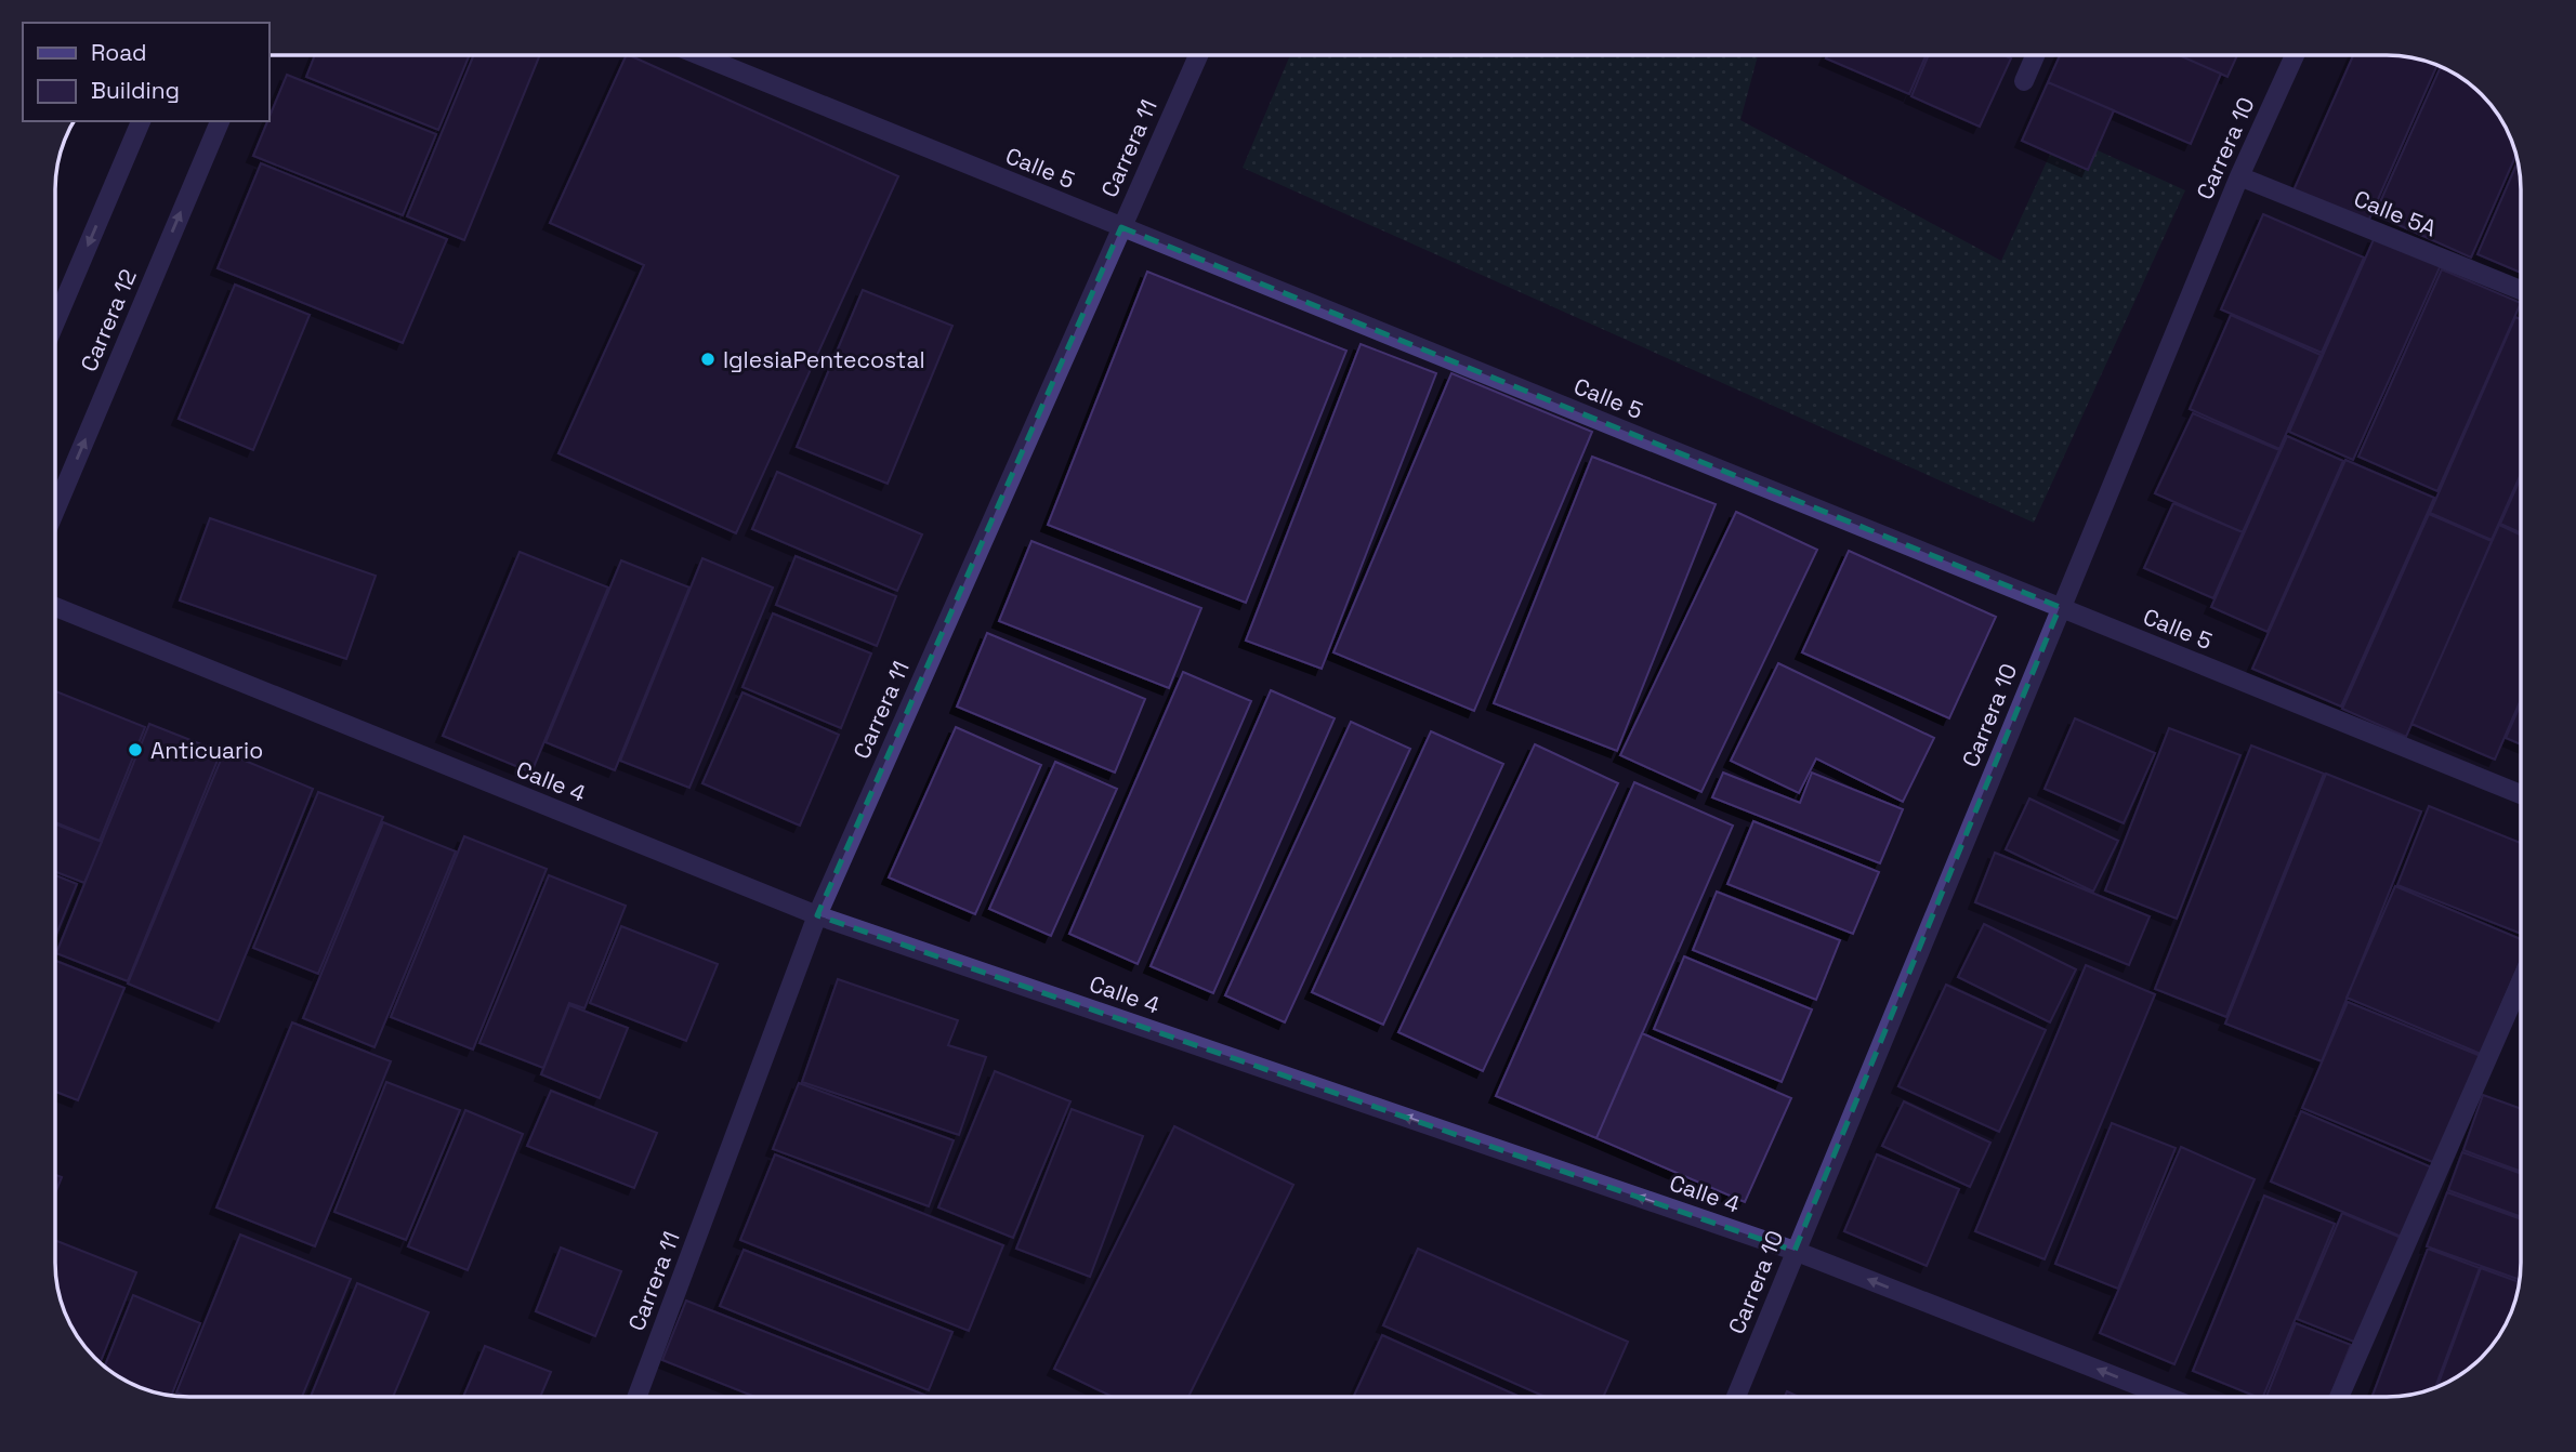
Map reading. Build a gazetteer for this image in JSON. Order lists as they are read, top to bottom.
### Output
{
  "streets": {
    "street": [
      "Carrera 11",
      "Carrera 10",
      "Calle 5",
      "Calle 5A",
      "Carrera 12",
      "Calle 4"
    ]
  },
  "crossings": [
    ["Carrera 11", "Calle 5"],
    ["Carrera 11", "Calle 4"],
    ["Carrera 10", "Calle 5"],
    ["Carrera 10", "Calle 5A"],
    ["Carrera 10", "Calle 4"]
  ],
  "one_way": ["Calle 4"],
  "places": ["IglesiaPentecostal", "Anticuario"],
  "legend": ["Road", "Building"]
}
